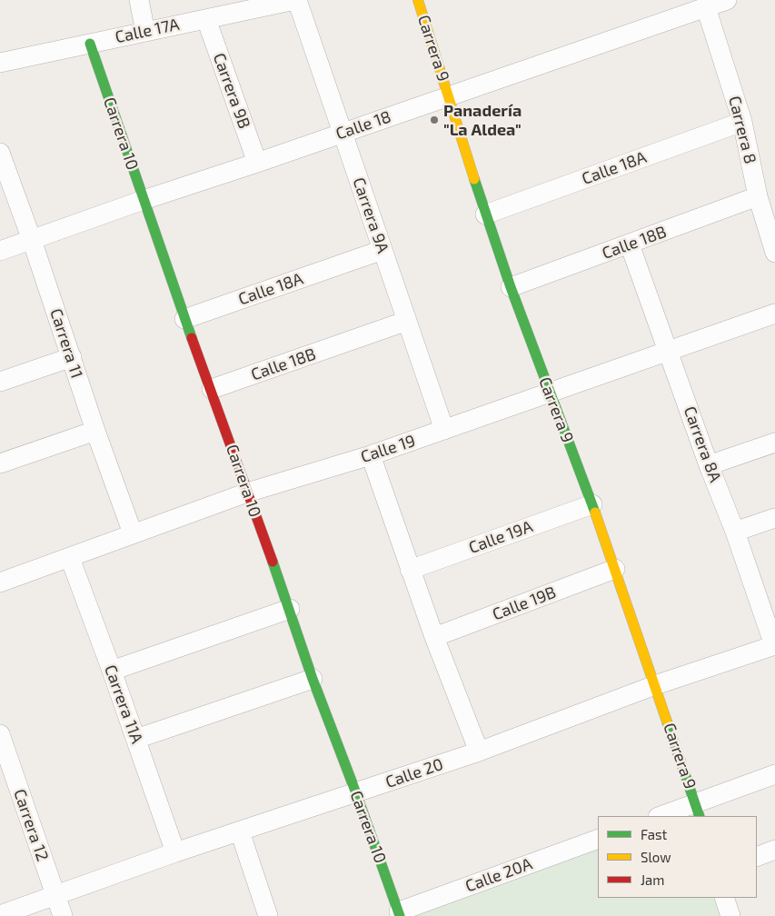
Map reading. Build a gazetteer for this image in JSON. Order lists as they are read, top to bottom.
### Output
{
  "streets": {
    "street": [
      "Calle 17A",
      "Carrera 9",
      "Carrera 9B",
      "Calle 18",
      "Carrera 8",
      "Carrera 10",
      "Calle 18A",
      "Carrera 9A",
      "Calle 18B",
      "Carrera 11",
      "Carrera 8A",
      "Calle 19",
      "Calle 19A",
      "Calle 19B",
      "Carrera 11A",
      "Calle 20",
      "Carrera 12",
      "Calle 20A"
    ]
  },
  "crossings": [
    ["Calle 17A", "Carrera 9B"],
    ["Calle 17A", "Carrera 10"],
    ["Calle 17A", "Carrera 9A"],
    ["Carrera 9", "Calle 18"],
    ["Carrera 9", "Calle 18A"],
    ["Carrera 9", "Calle 18B"],
    ["Carrera 9", "Calle 19"],
    ["Carrera 9", "Calle 19A"],
    ["Carrera 9", "Calle 19B"],
    ["Carrera 9", "Calle 20"],
    ["Carrera 9B", "Calle 18"],
    ["Calle 18", "Carrera 8"],
    ["Calle 18", "Carrera 10"],
    ["Calle 18", "Carrera 9A"],
    ["Calle 18", "Carrera 11"],
    ["Carrera 8", "Calle 18A"],
    ["Carrera 8", "Calle 18B"],
    ["Carrera 10", "Calle 18A"],
    ["Carrera 10", "Calle 18B"],
    ["Carrera 10", "Calle 19"],
    ["Carrera 10", "Calle 20"],
    ["Carrera 10", "Calle 20A"],
    ["Calle 18A", "Carrera 9A"],
    ["Carrera 9A", "Calle 18B"],
    ["Carrera 9A", "Calle 19"],
    ["Calle 18B", "Carrera 8A"],
    ["Carrera 11", "Calle 19"],
    ["Carrera 8A", "Calle 19"],
    ["Carrera 8A", "Calle 20"],
    ["Calle 19", "Carrera 11A"],
    ["Carrera 11A", "Calle 20"],
    ["Calle 20", "Carrera 12"]
  ],
  "places": ["Panadería \"La Aldea\""],
  "legend": ["Fast", "Slow", "Jam"]
}
